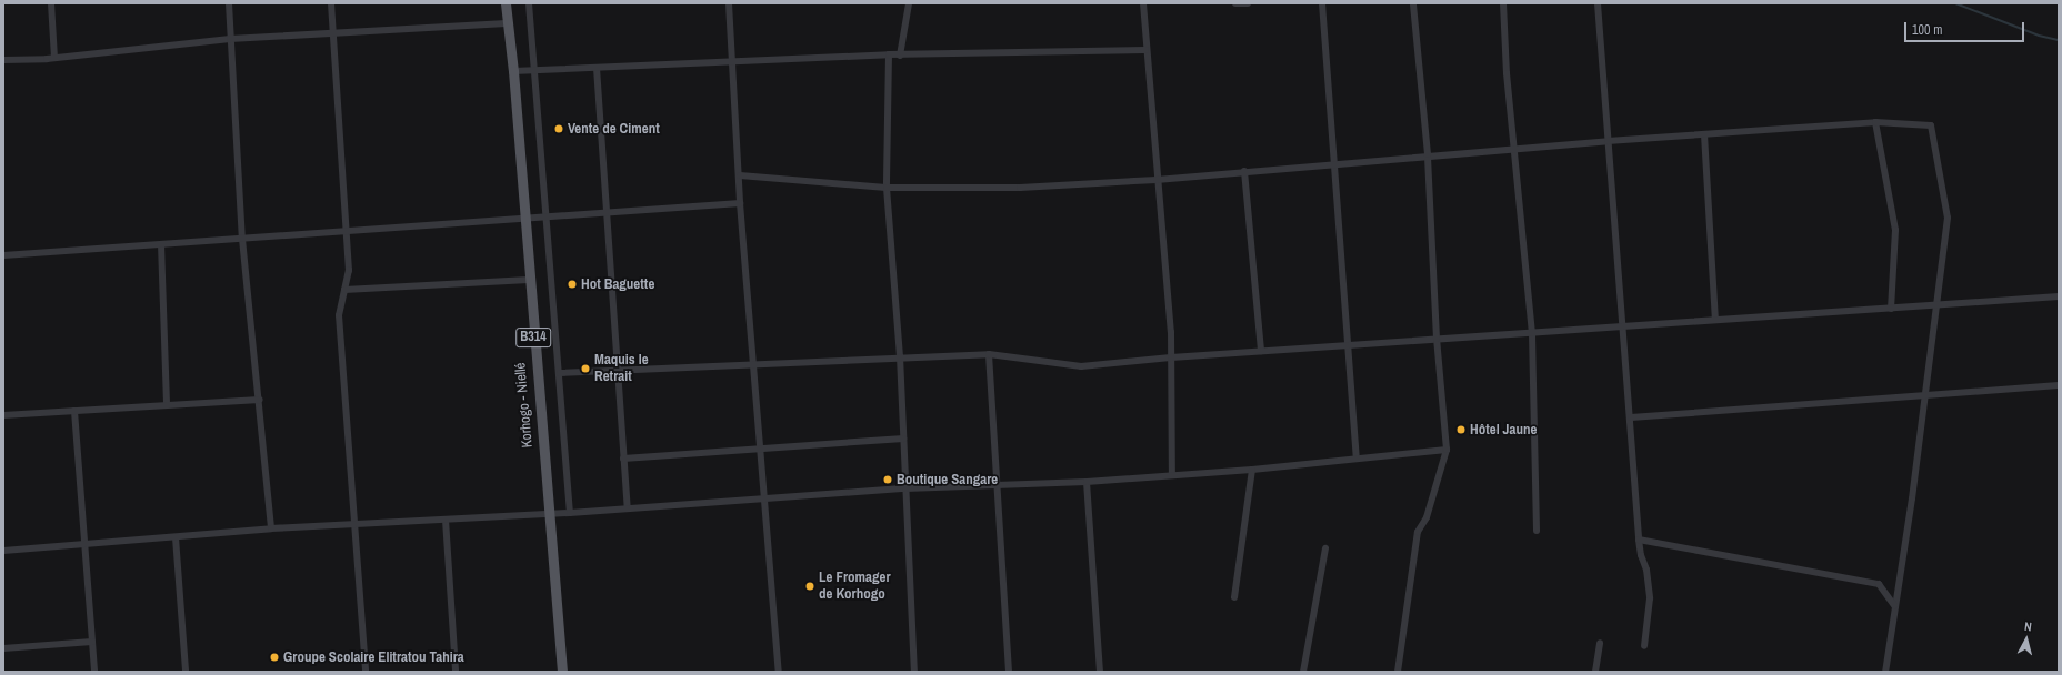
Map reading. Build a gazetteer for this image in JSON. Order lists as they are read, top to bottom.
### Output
{
  "streets": {
    "main road": ["B314", "Korhogo - Niellé"]
  },
  "places": [
    "Vente de Ciment",
    "Hot Baguette",
    "Maquis le Retrait",
    "Hôtel Jaune",
    "Boutique Sangare",
    "Le Fromager de Korhogo",
    "Groupe Scolaire Elitratou Tahira"
  ],
  "scale_bar": "100 m",
  "north": "top"
}
